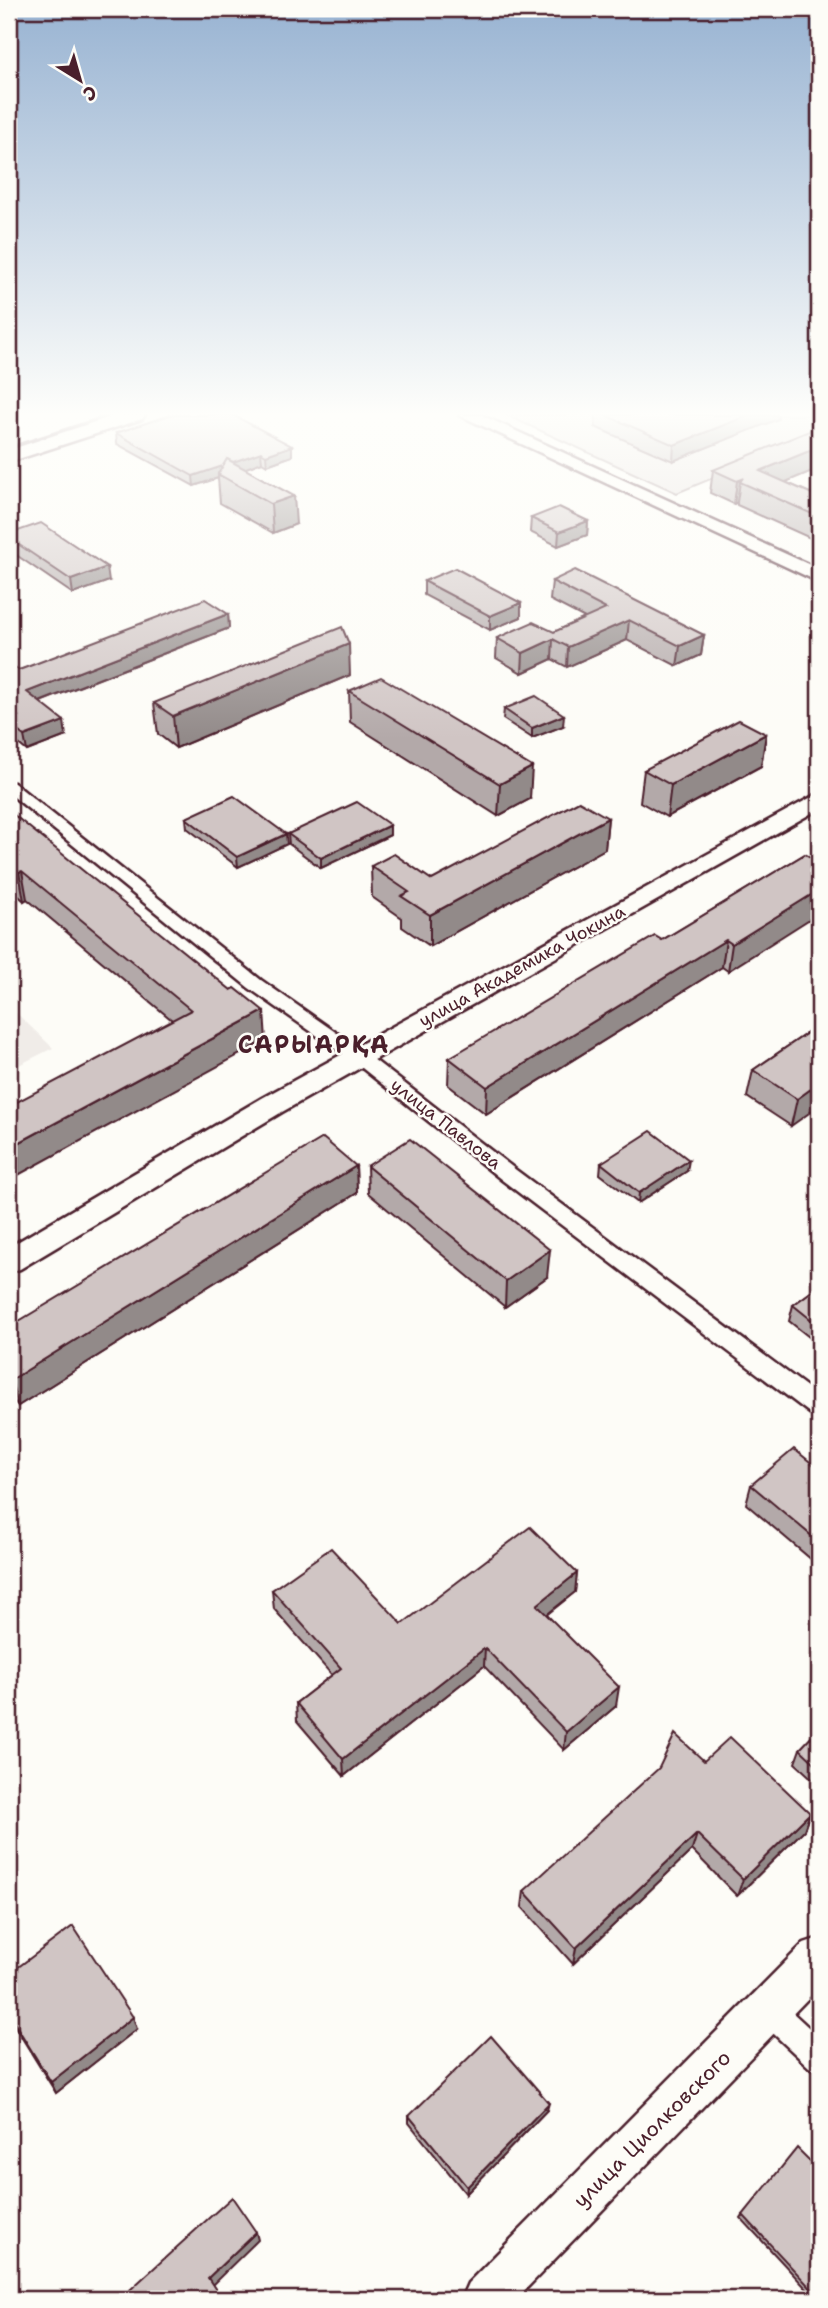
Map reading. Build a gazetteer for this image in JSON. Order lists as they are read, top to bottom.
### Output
{
  "streets": {
    "main road": ["улица Академика Чокина", "улица Циолковского"],
    "street": ["улица Павлова"]
  },
  "crossings": [
    ["улица Академика Чокина", "улица Павлова"]
  ],
  "districts": ["САРЫАРҚА"],
  "north": "bottom right"
}
